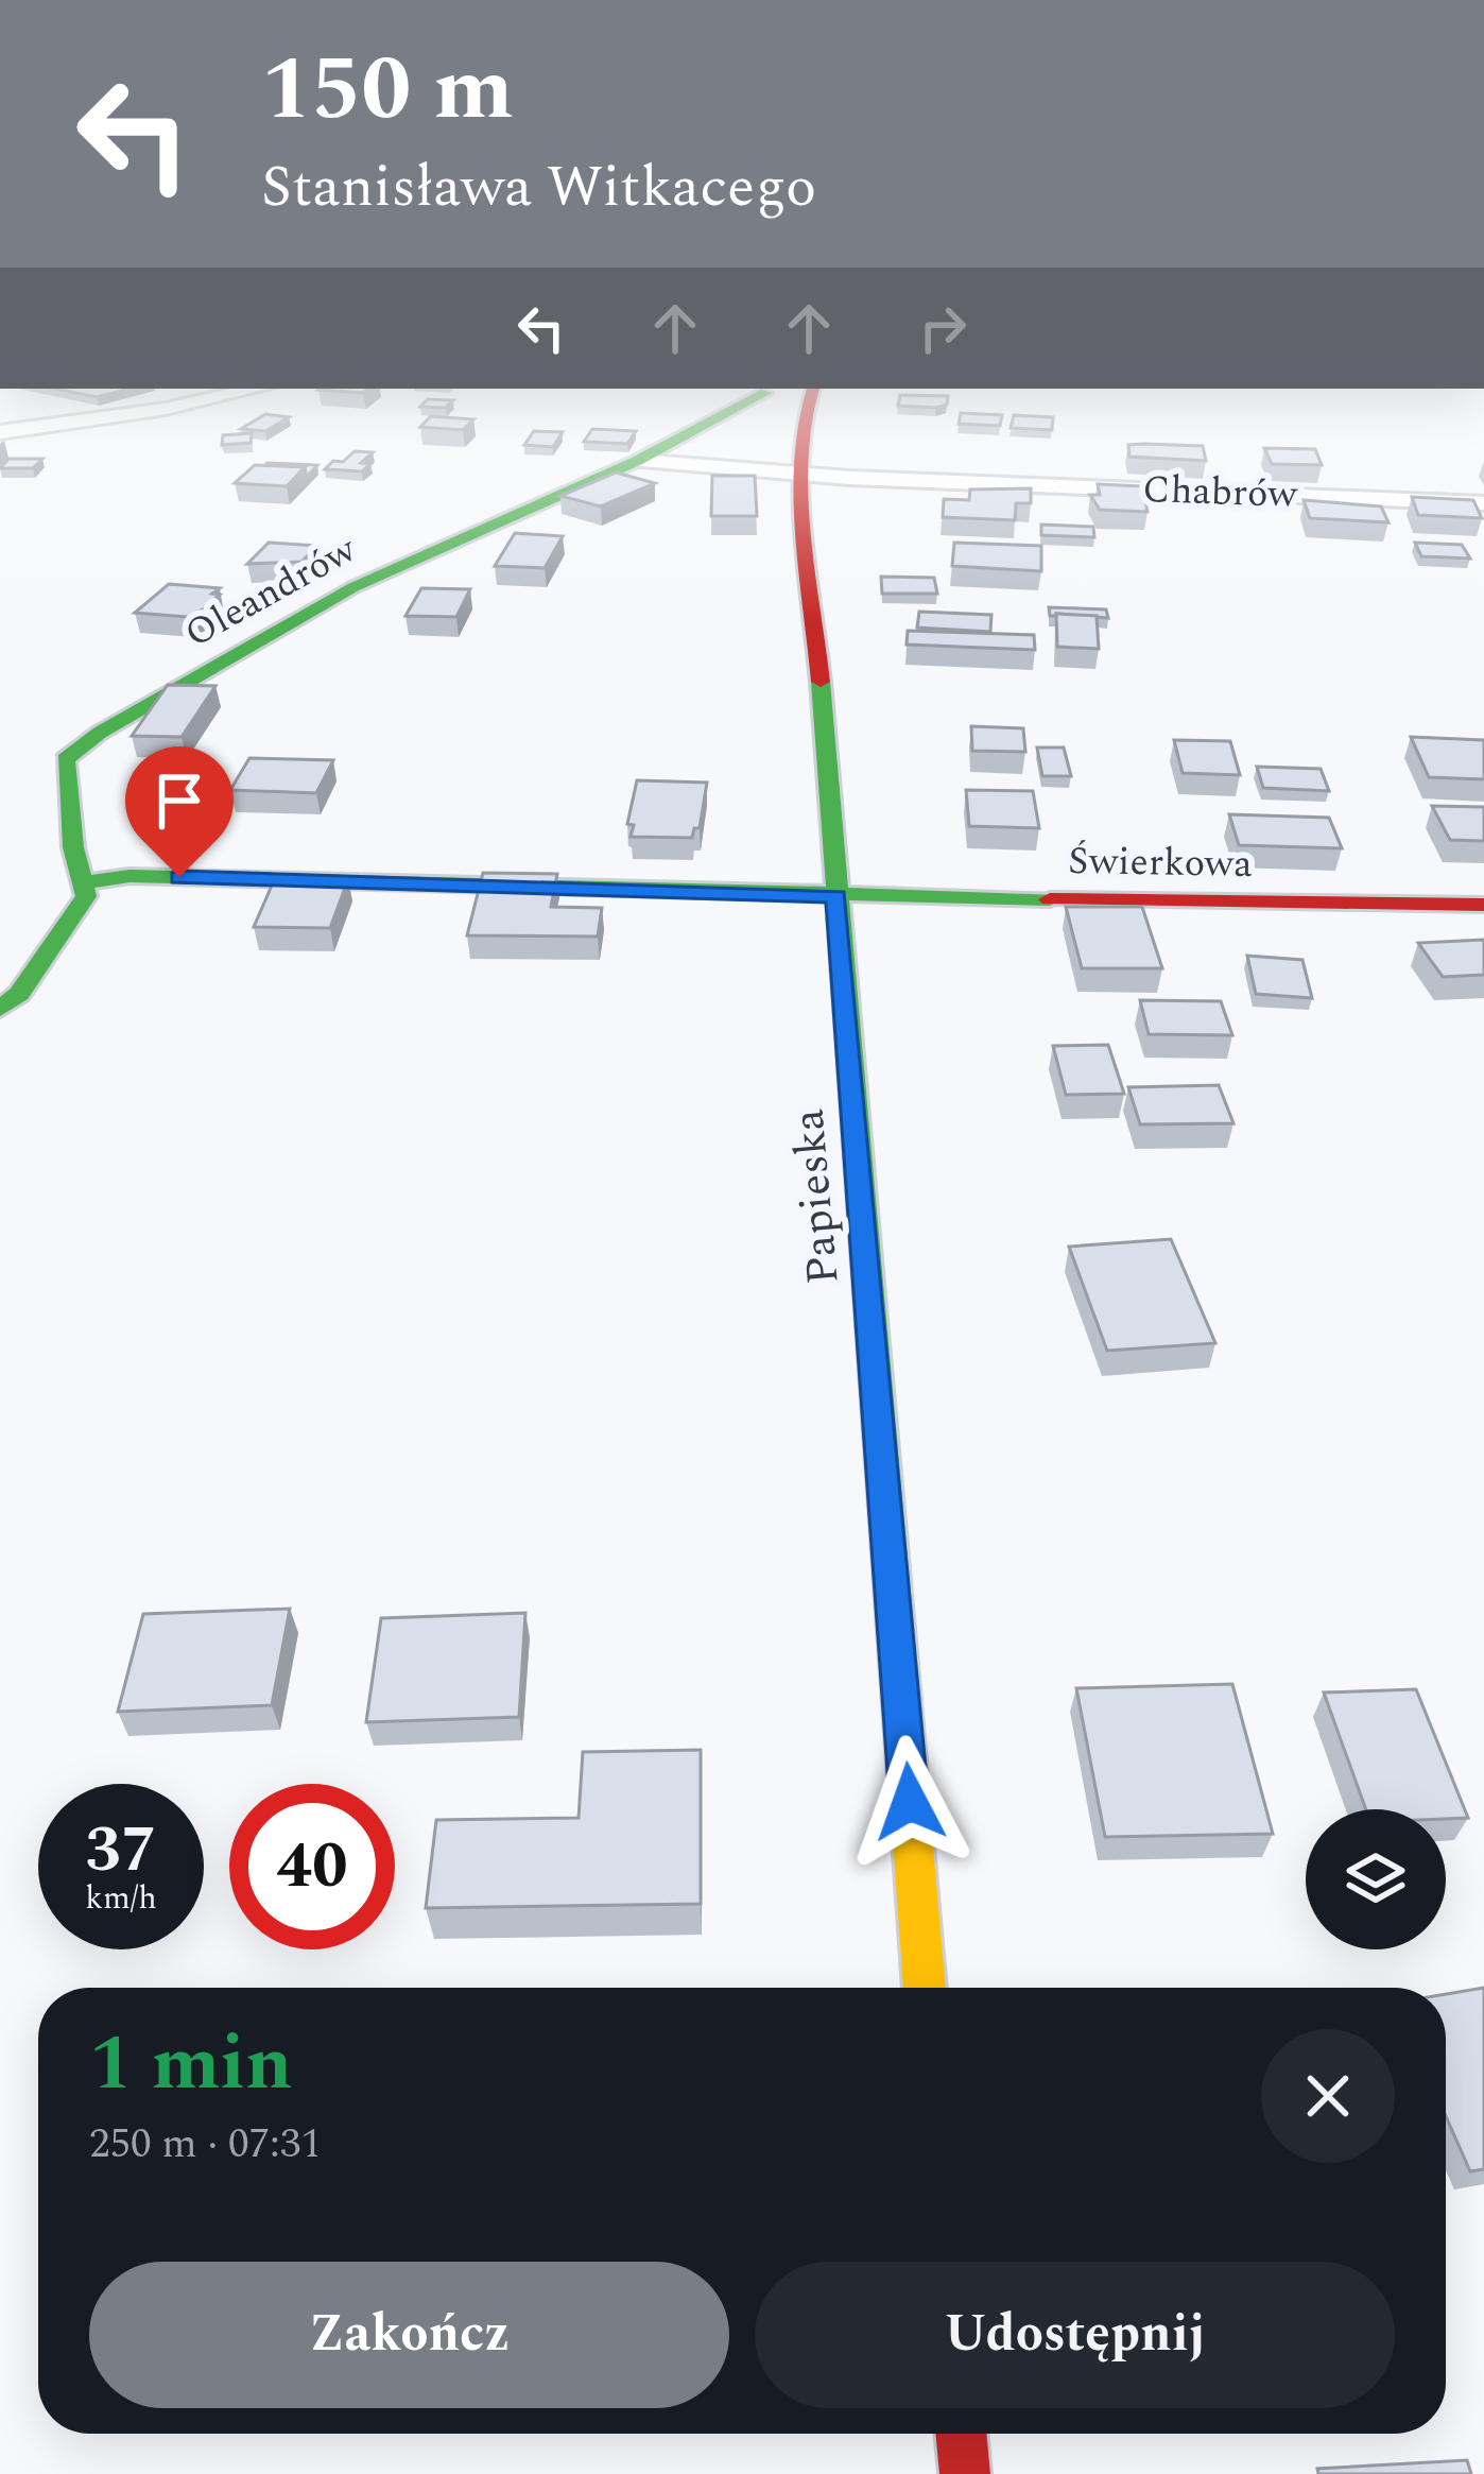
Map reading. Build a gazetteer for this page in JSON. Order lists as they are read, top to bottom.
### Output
{
  "streets": {
    "street": [
      "Chabrów",
      "Oleandrów",
      "Świerkowa",
      "Papieska"
    ]
  },
  "crossings": [
    ["Chabrów", "Oleandrów"],
    ["Chabrów", "Papieska"],
    ["Oleandrów", "Świerkowa"],
    ["Oleandrów", "Papieska"],
    ["Świerkowa", "Papieska"]
  ],
  "page": {
    "turn": ["150 m", "Stanisława Witkacego"],
    "speed": "37 km/h",
    "limit": "40",
    "heading": ["1 min", "250 m · 07:31"],
    "buttons": ["Zakończ", "Udostępnij"]
  }
}
